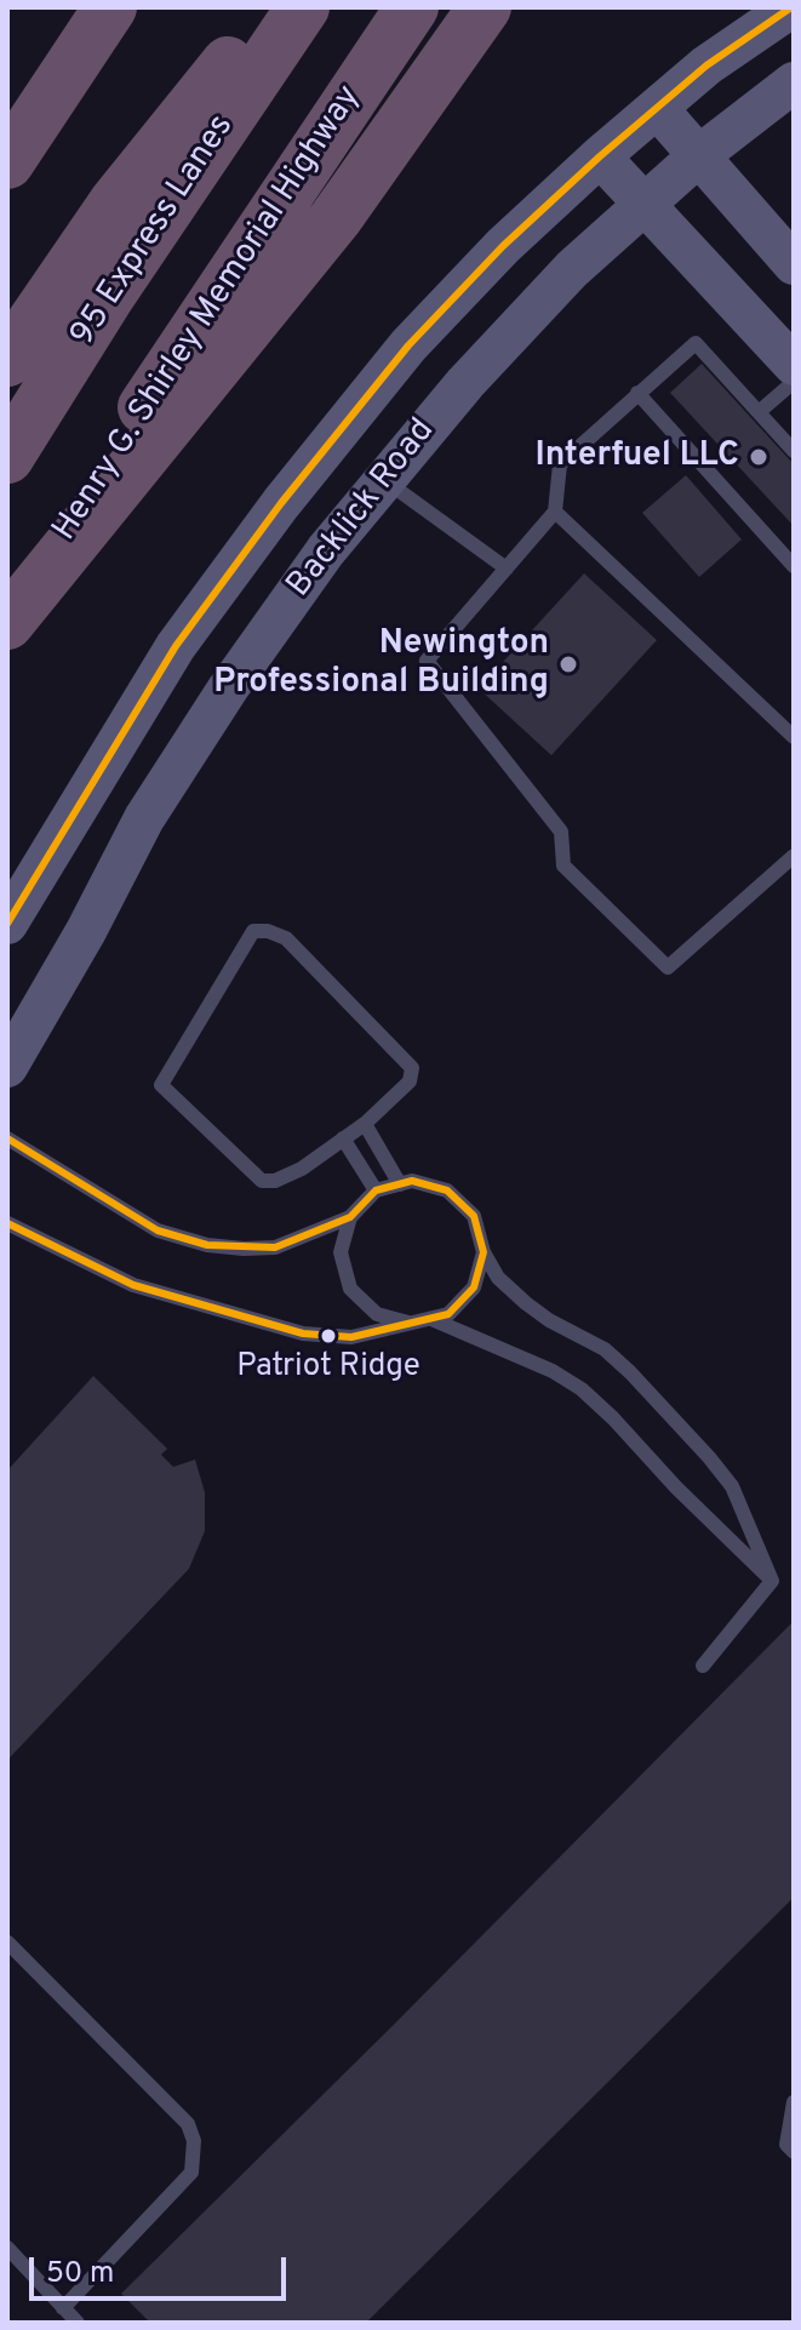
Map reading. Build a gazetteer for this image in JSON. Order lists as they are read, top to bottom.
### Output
{
  "streets": {
    "highway": ["95 Express Lanes", "Henry G. Shirley Memorial Highway"],
    "main road": ["Backlick Road"]
  },
  "places": ["Interfuel LLC", "Newington Professional Building", "Patriot Ridge"],
  "scale_bar": "50 m"
}
